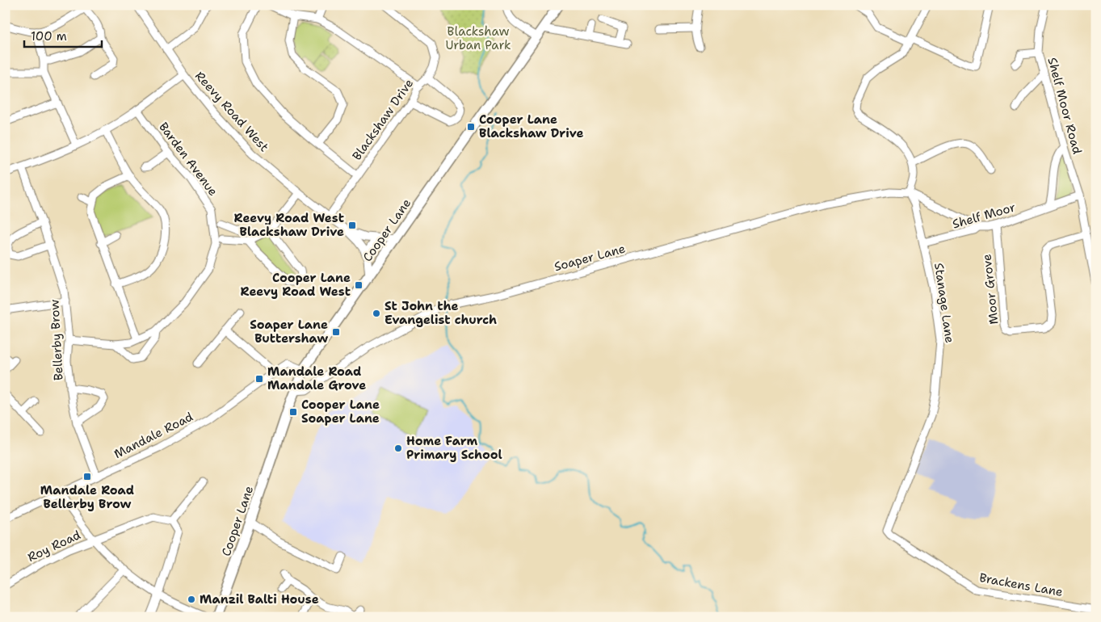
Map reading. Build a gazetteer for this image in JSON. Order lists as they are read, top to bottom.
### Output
{
  "streets": {
    "main road": ["Cooper Lane"],
    "street": [
      "Shelf Moor Road",
      "Reevy Road West",
      "Blackshaw Drive",
      "Barden Avenue",
      "Shelf Moor",
      "Soaper Lane",
      "Moor Grove",
      "Stanage Lane",
      "Bellerby Brow",
      "Mandale Road",
      "Roy Road",
      "Brackens Lane"
    ]
  },
  "crossings": [
    ["Shelf Moor Road", "Shelf Moor"],
    ["Shelf Moor Road", "Moor Grove"],
    ["Reevy Road West", "Blackshaw Drive"],
    ["Barden Avenue", "Bellerby Brow"],
    ["Shelf Moor", "Moor Grove"],
    ["Shelf Moor", "Stanage Lane"],
    ["Cooper Lane", "Soaper Lane"],
    ["Cooper Lane", "Mandale Road"],
    ["Soaper Lane", "Stanage Lane"],
    ["Stanage Lane", "Brackens Lane"],
    ["Bellerby Brow", "Mandale Road"]
  ],
  "parks": ["Blackshaw Urban Park"],
  "places": {
    "transit": [
      "Cooper Lane Blackshaw Drive",
      "Reevy Road West Blackshaw Drive",
      "Cooper Lane Reevy Road West",
      "Soaper Lane Buttershaw",
      "Mandale Road Mandale Grove",
      "Cooper Lane Soaper Lane",
      "Mandale Road Bellerby Brow"
    ],
    "other": ["St John the Evangelist church", "Home Farm Primary School", "Manzil Balti House"]
  },
  "scale_bar": "100 m"
}
